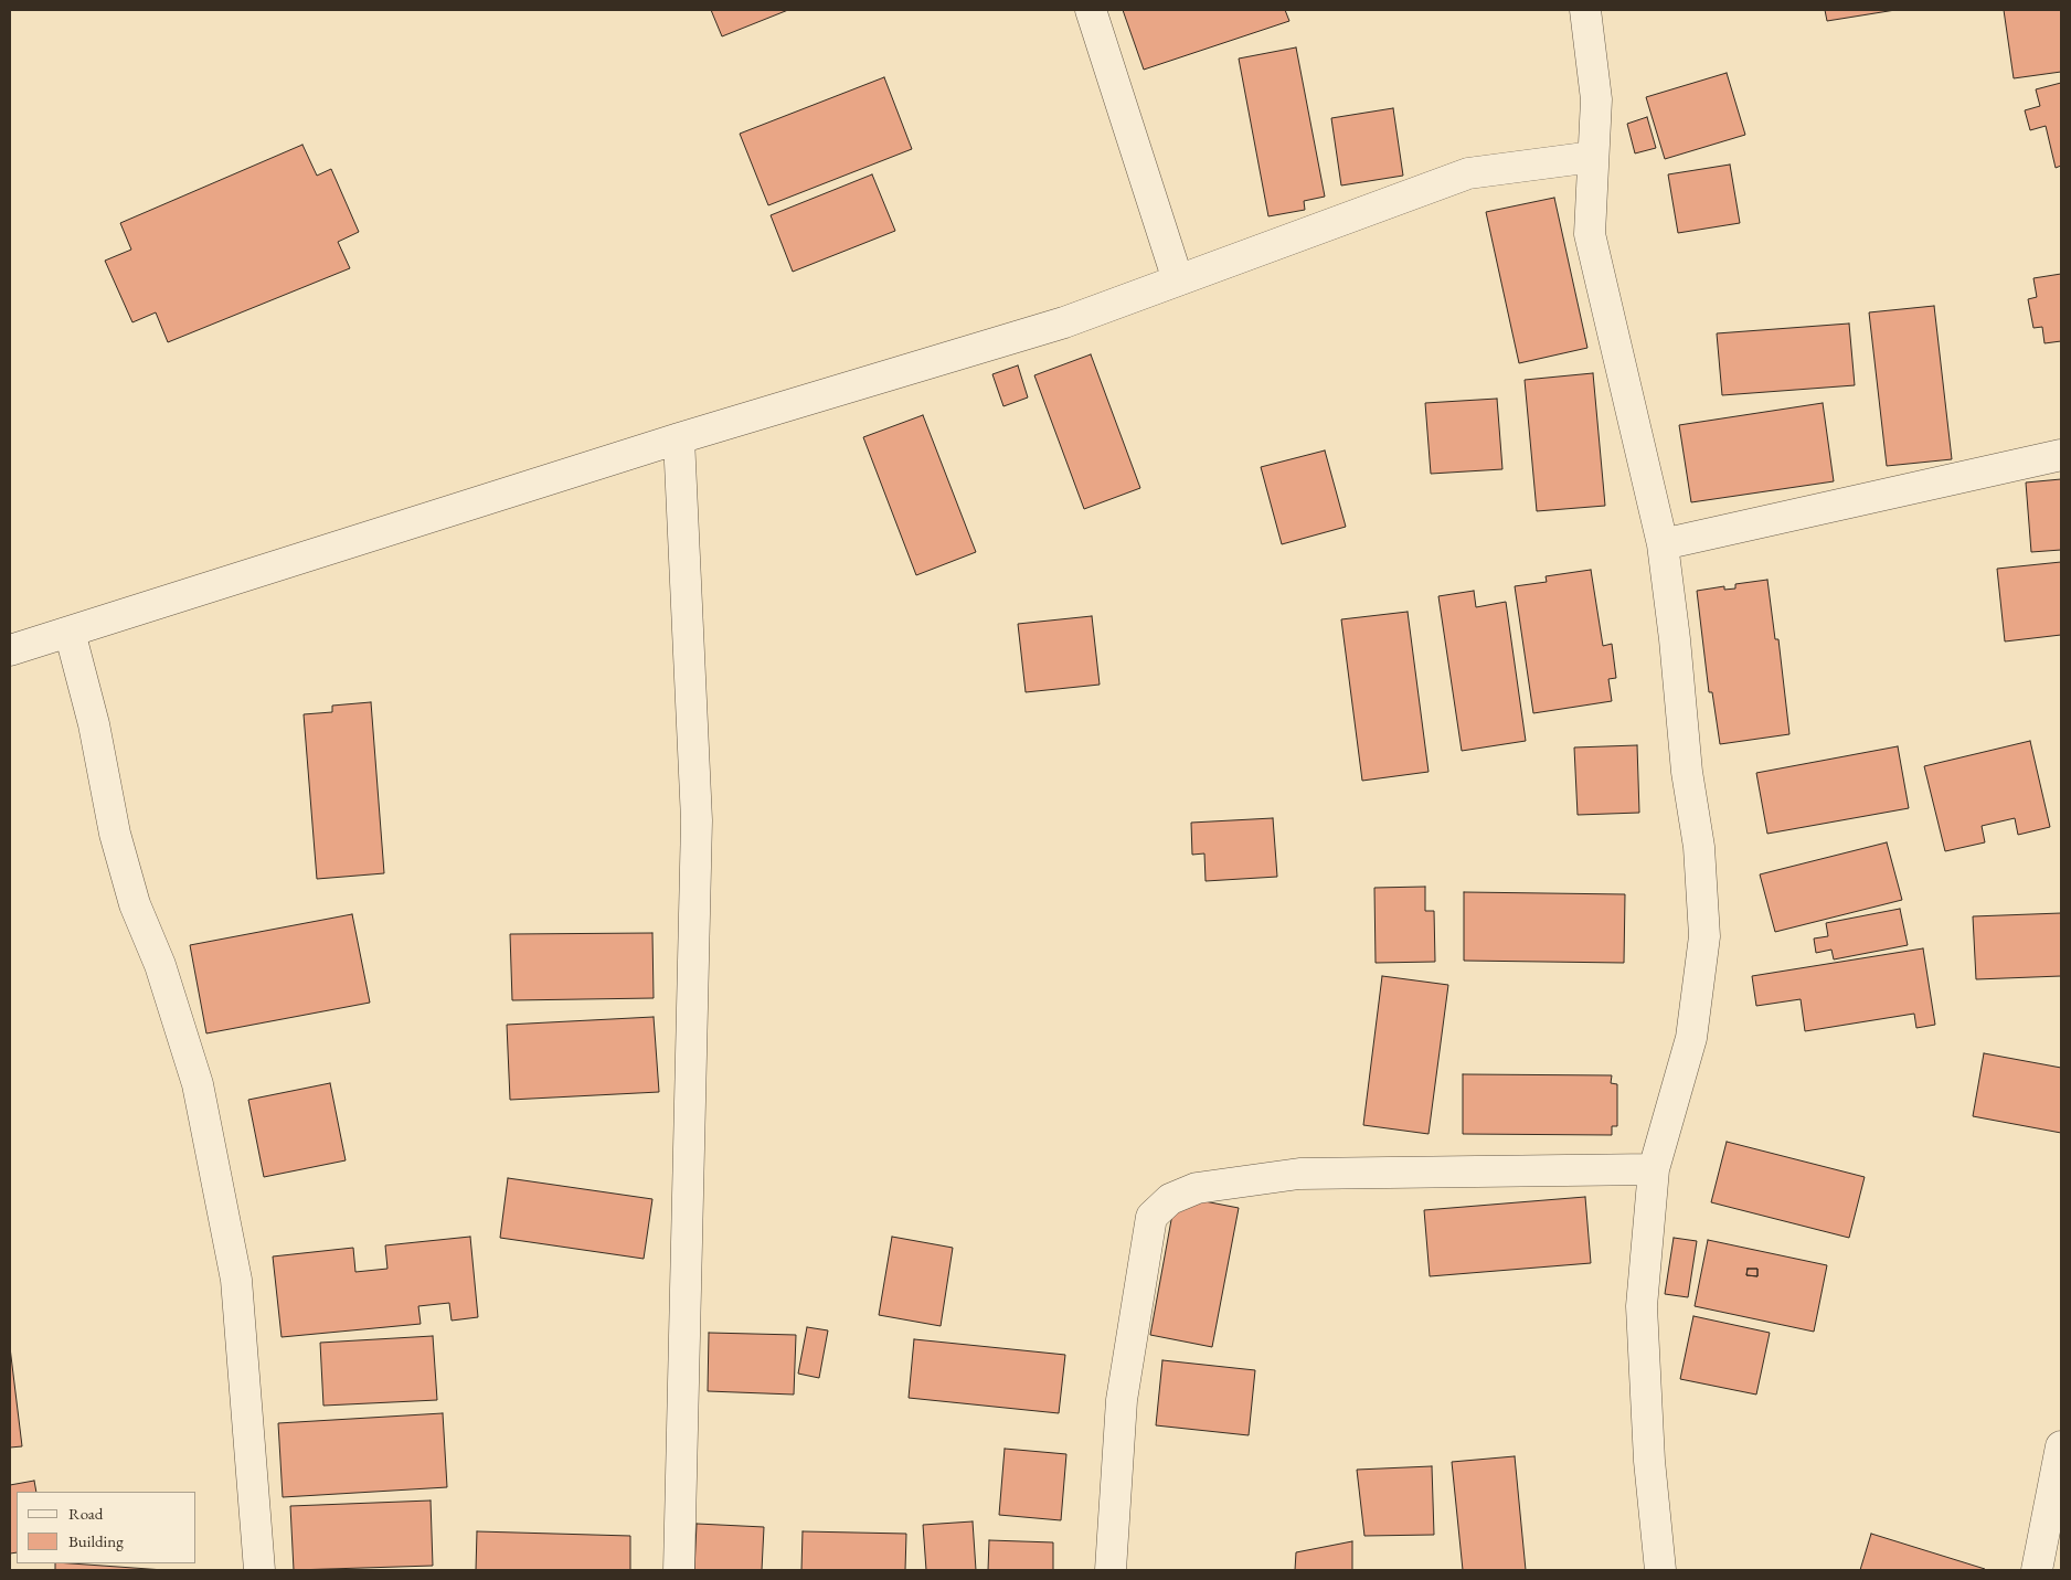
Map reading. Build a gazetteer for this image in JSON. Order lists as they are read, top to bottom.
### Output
{
  "legend": ["Road", "Building"]
}
